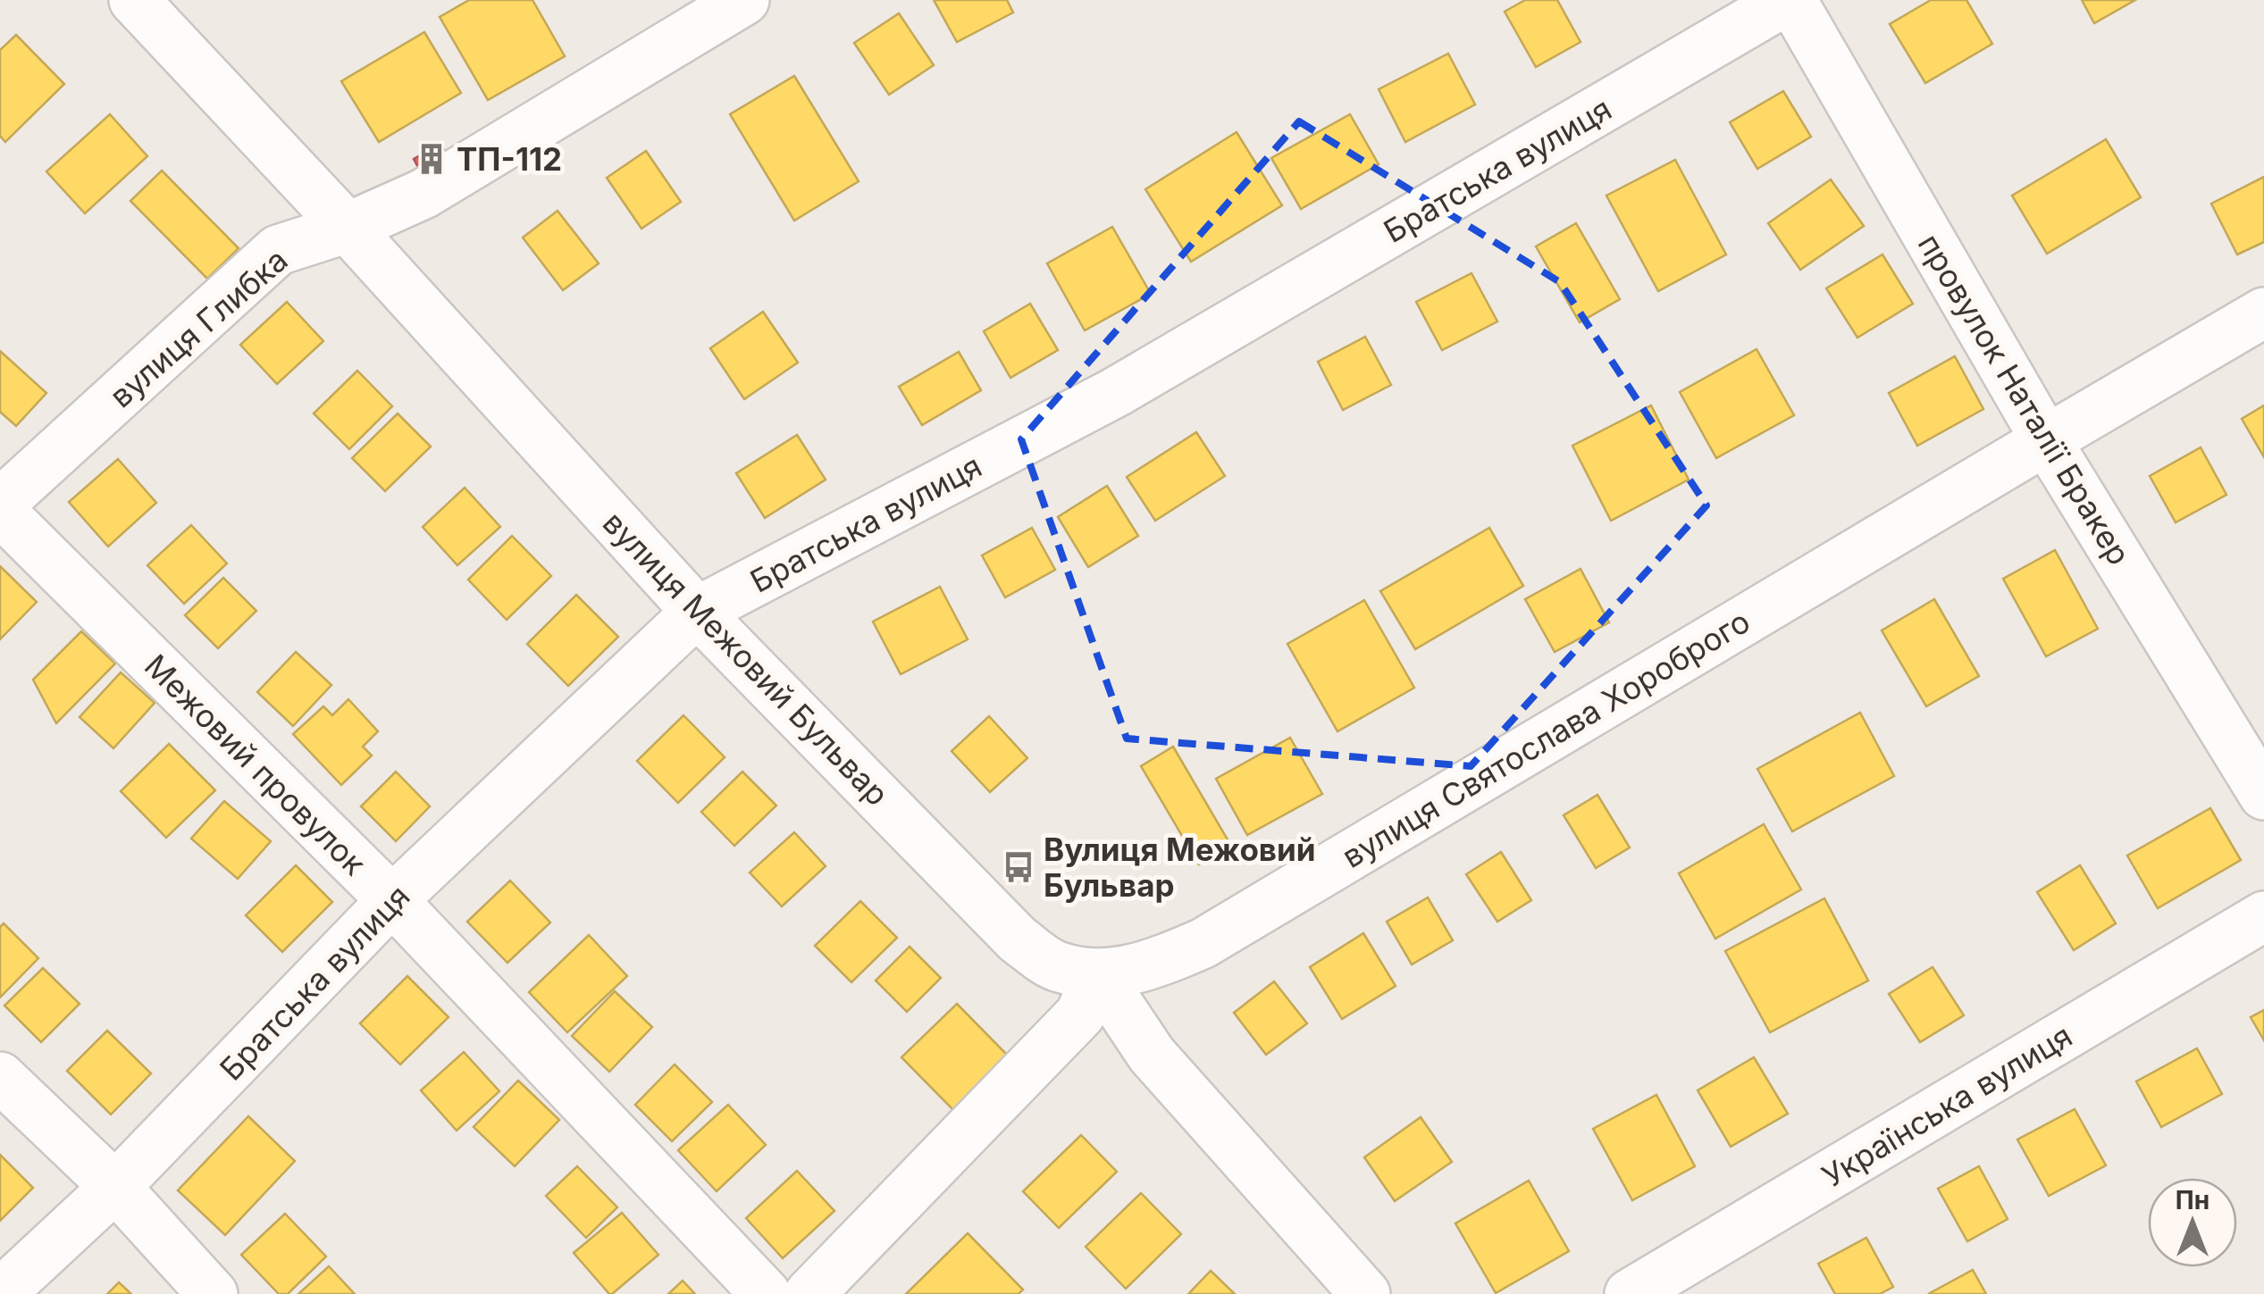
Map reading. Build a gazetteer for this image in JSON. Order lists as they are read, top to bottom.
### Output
{
  "streets": {
    "street": [
      "Братська вулиця",
      "вулиця Глибка",
      "провулок Наталії Бракер",
      "вулиця Межовий Бульвар",
      "вулиця Святослава Хороброго",
      "Межовий провулок",
      "Українська вулиця"
    ]
  },
  "crossings": [
    ["Братська вулиця", "провулок Наталії Бракер"],
    ["Братська вулиця", "вулиця Межовий Бульвар"],
    ["Братська вулиця", "Межовий провулок"],
    ["вулиця Глибка", "вулиця Межовий Бульвар"],
    ["провулок Наталії Бракер", "вулиця Святослава Хороброго"],
    ["вулиця Межовий Бульвар", "вулиця Святослава Хороброго"]
  ],
  "places": {
    "building": ["ТП-112"],
    "bus stop": ["Вулиця Межовий Бульвар"]
  },
  "north": "top"
}
